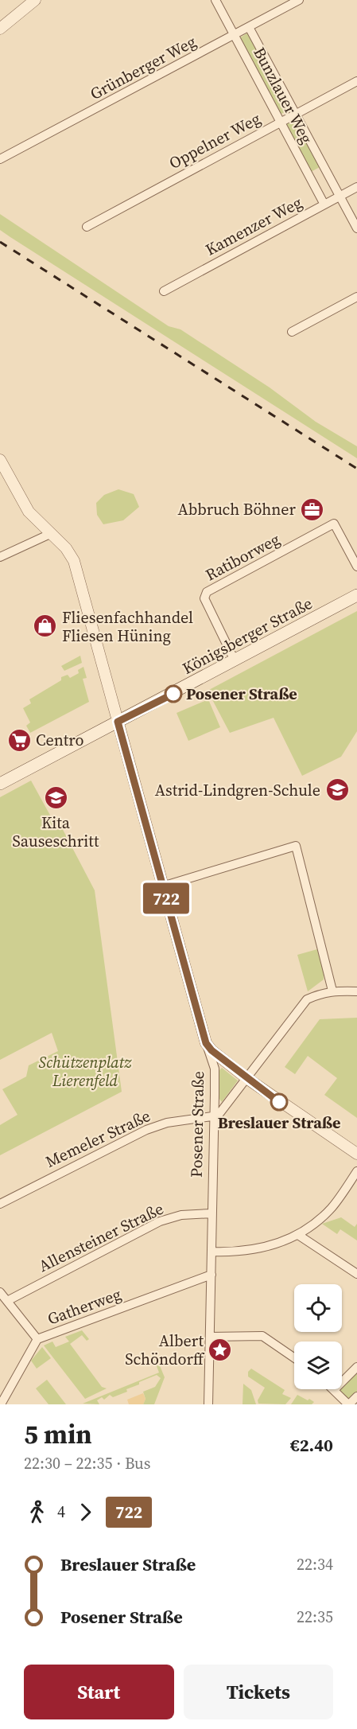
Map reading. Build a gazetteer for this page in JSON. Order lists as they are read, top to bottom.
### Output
{
  "streets": {
    "main road": ["Königsberger Straße"],
    "street": [
      "Grünberger Weg",
      "Bunzlauer Weg",
      "Oppelner Weg",
      "Kamenzer Weg",
      "Ratiborweg",
      "Posener Straße",
      "Memeler Straße",
      "Allensteiner Straße",
      "Gatherweg"
    ]
  },
  "crossings": [
    ["Grünberger Weg", "Bunzlauer Weg"],
    ["Bunzlauer Weg", "Oppelner Weg"],
    ["Bunzlauer Weg", "Kamenzer Weg"],
    ["Ratiborweg", "Königsberger Straße"],
    ["Königsberger Straße", "Posener Straße"],
    ["Posener Straße", "Memeler Straße"],
    ["Posener Straße", "Allensteiner Straße"],
    ["Posener Straße", "Gatherweg"]
  ],
  "parks": ["Schützenplatz Lierenfeld"],
  "places": {
    "office": ["Abbruch Böhner"],
    "shop": ["Fliesenfachhandel Fliesen Hüning"],
    "other": ["Posener Straße", "Breslauer Straße"],
    "supermarket": ["Centro"],
    "school or university": ["Astrid-Lindgren-Schule", "Kita Sauseschritt"],
    "place": ["Albert Schöndorff"]
  },
  "lines": ["bus line 722"],
  "page": {
    "on_map": "722",
    "heading": ["5 min", "22:30 – 22:35 · Bus", "€2.40"],
    "legs": ["4", "722"],
    "list": [
      {
        "name": "Breslauer Straße",
        "value": "22:34"
      },
      {
        "name": "Posener Straße",
        "value": "22:35"
      }
    ],
    "buttons": ["Start", "Tickets"]
  }
}
